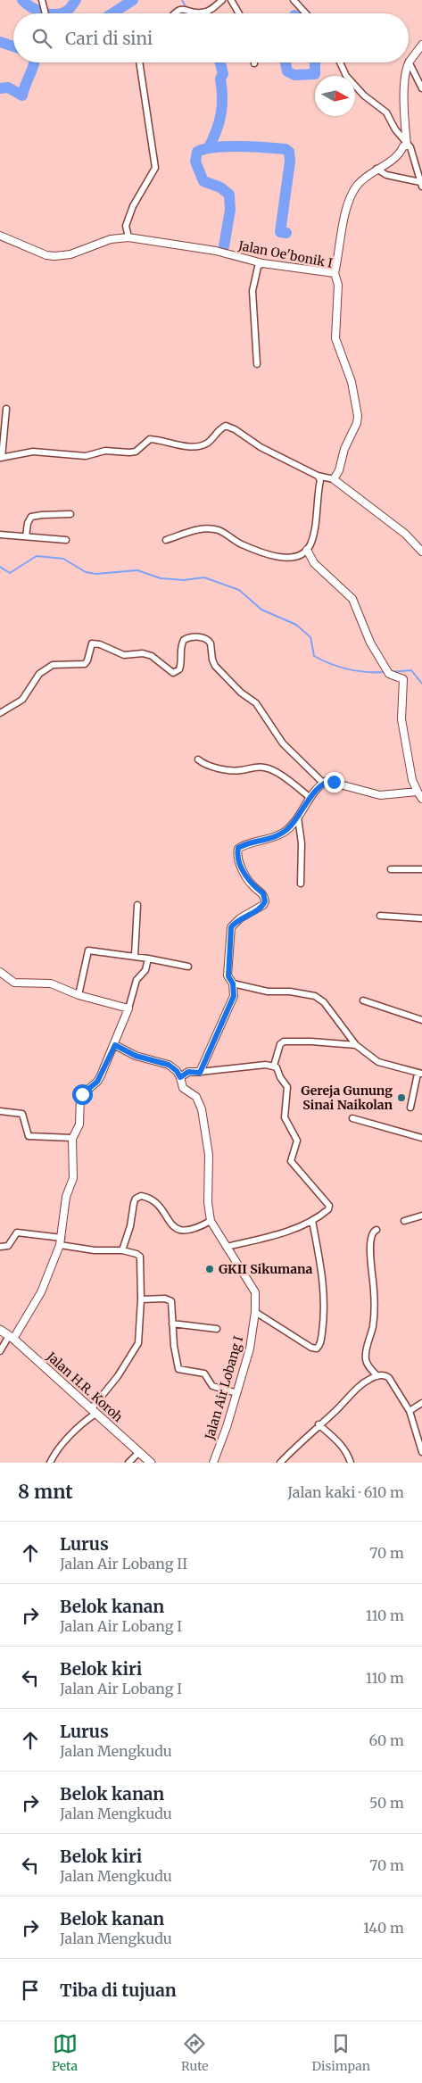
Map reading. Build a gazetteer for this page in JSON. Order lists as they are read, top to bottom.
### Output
{
  "streets": {
    "main road": ["Jalan H.R. Koroh"],
    "street": ["Jalan Oe'bonik I", "Jalan Air Lobang I"]
  },
  "places": ["Gereja Gunung Sinai Naikolan", "GKII Sikumana"],
  "north": "right",
  "page": {
    "search": "Cari di sini",
    "heading": ["8 mnt", "Jalan kaki · 610 m"],
    "list": [
      ["Lurus", "Jalan Air Lobang II", "70 m"],
      ["Belok kanan", "Jalan Air Lobang I", "110 m"],
      ["Belok kiri", "Jalan Air Lobang I", "110 m"],
      ["Lurus", "Jalan Mengkudu", "60 m"],
      ["Belok kanan", "Jalan Mengkudu", "50 m"],
      ["Belok kiri", "Jalan Mengkudu", "70 m"],
      ["Belok kanan", "Jalan Mengkudu", "140 m"],
      "Tiba di tujuan"
    ],
    "nav": ["Peta", "Rute", "Disimpan"]
  }
}
